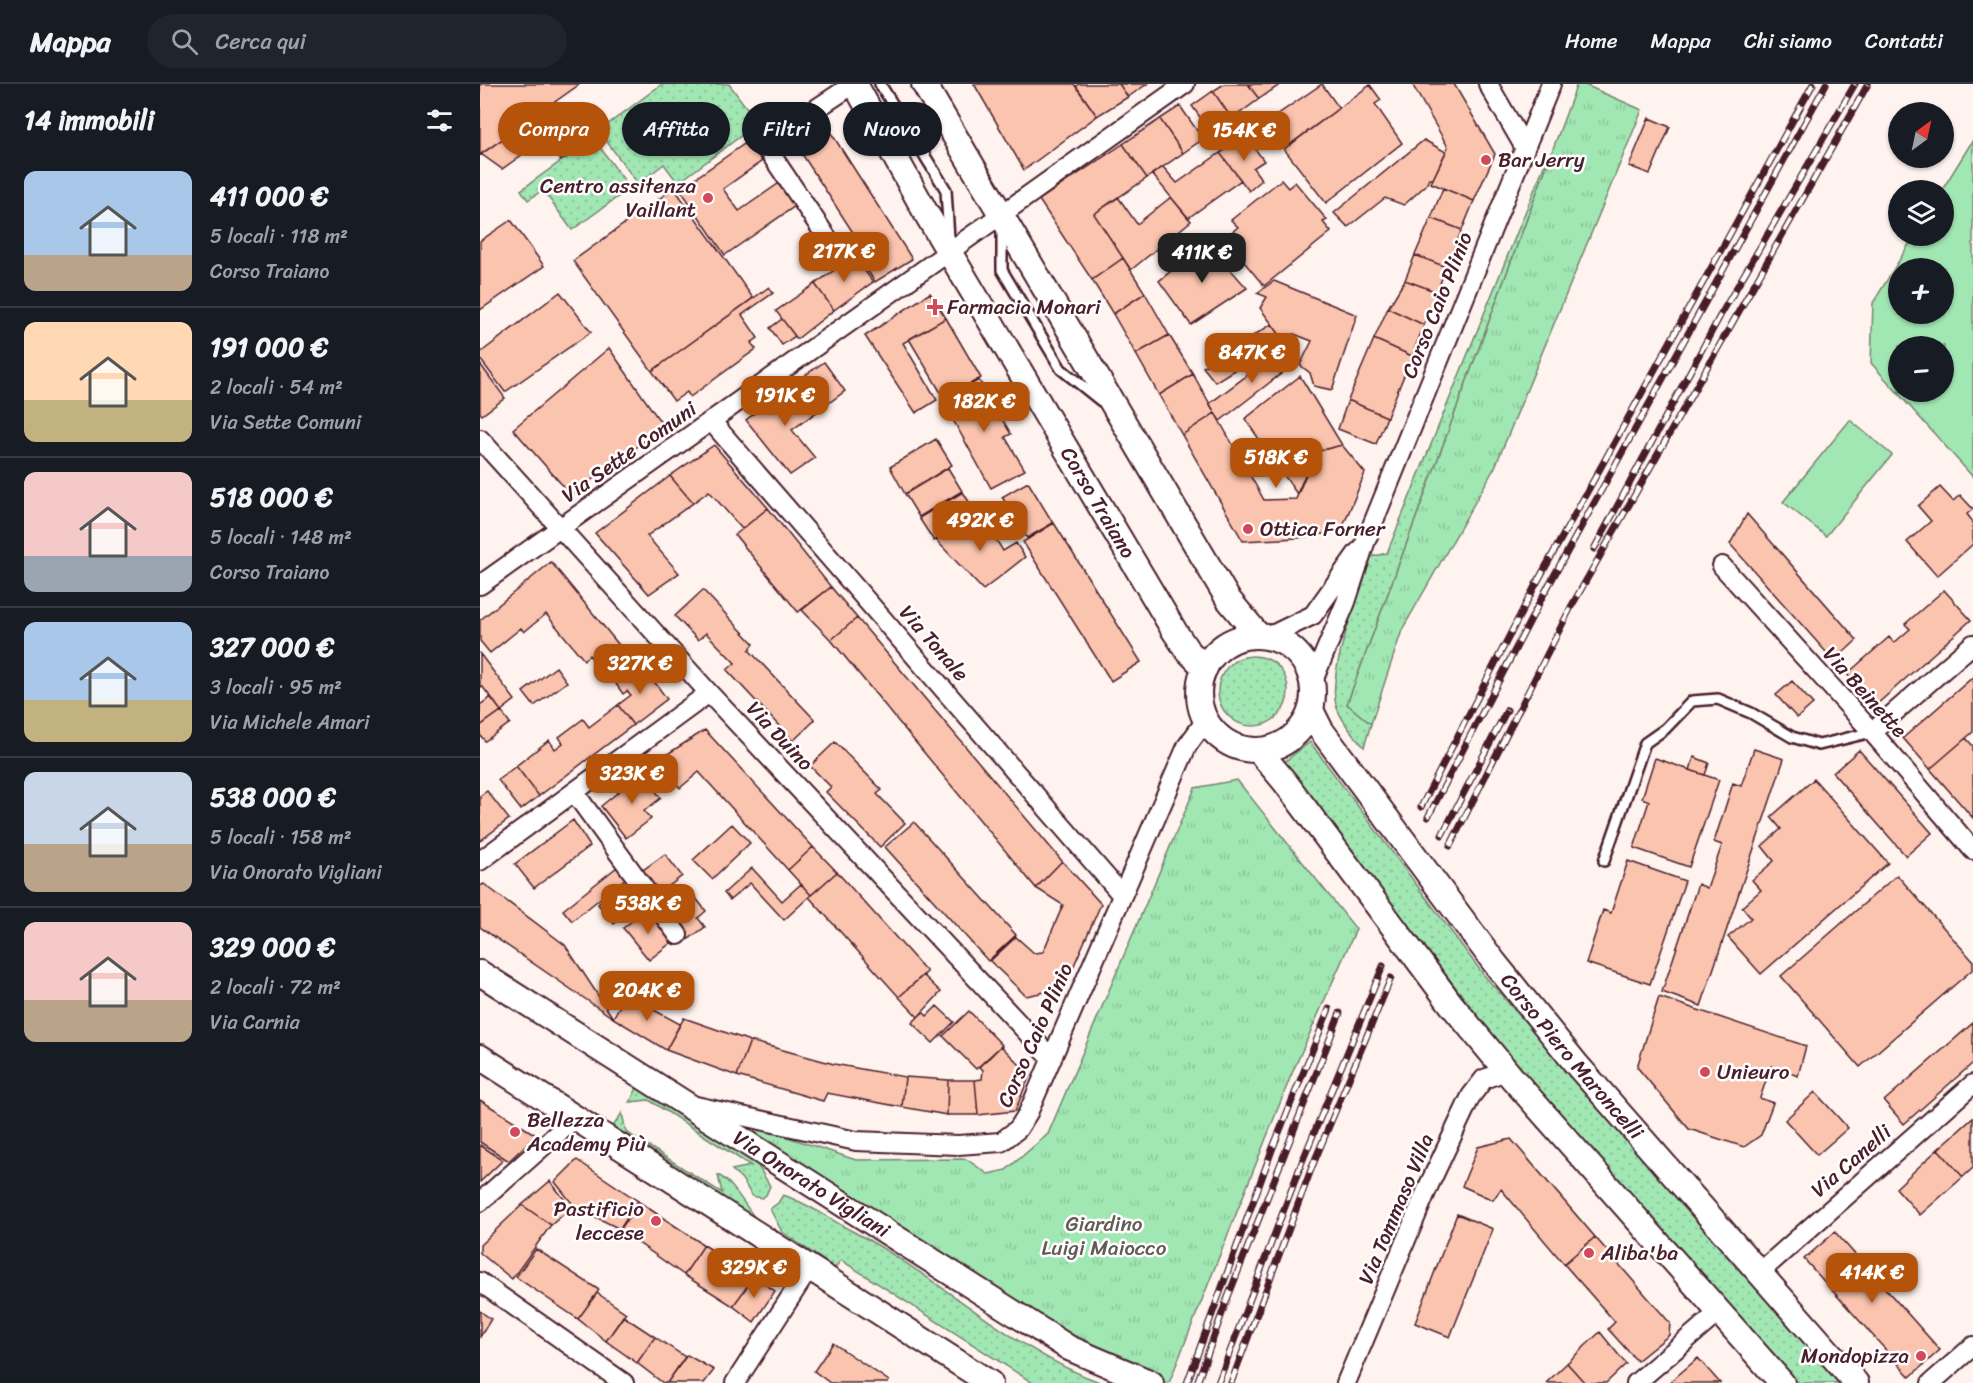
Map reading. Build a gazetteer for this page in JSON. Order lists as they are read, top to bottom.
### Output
{
  "streets": {
    "main road": ["Corso Traiano", "Corso Piero Maroncelli", "Via Onorato Vigliani"],
    "street": [
      "Corso Caio Plinio",
      "Via Sette Comuni",
      "Via Tonale",
      "Via Beinette",
      "Via Duino",
      "Via Canelli",
      "Via Tommaso Villa"
    ]
  },
  "crossings": [
    ["Corso Caio Plinio", "Corso Traiano"],
    ["Corso Caio Plinio", "Via Tonale"],
    ["Corso Caio Plinio", "Via Duino"],
    ["Corso Caio Plinio", "Corso Piero Maroncelli"],
    ["Corso Caio Plinio", "Via Onorato Vigliani"],
    ["Via Sette Comuni", "Corso Traiano"],
    ["Via Sette Comuni", "Via Tonale"],
    ["Via Sette Comuni", "Via Duino"],
    ["Corso Traiano", "Corso Piero Maroncelli"],
    ["Corso Piero Maroncelli", "Via Canelli"]
  ],
  "parks": ["Giardino Luigi Maiocco"],
  "places": {
    "other": [
      "Bar Jerry",
      "Centro assitenza Vaillant",
      "Ottica Forner",
      "Unieuro",
      "Bellezza Academy Più",
      "Pastificio leccese",
      "Aliba'ba",
      "Mondopizza"
    ],
    "health": ["Farmacia Monari"]
  },
  "north": "top right",
  "page": {
    "header": "Mappa",
    "search": "Cerca qui",
    "nav": [
      "Home",
      "Mappa",
      "Chi siamo",
      "Contatti"
    ],
    "heading": "14 immobili",
    "map_buttons": ["+", "−"],
    "chip": [
      "Compra",
      "Affitta",
      "Filtri",
      "Nuovo"
    ],
    "price": [
      "154K €",
      "217K €",
      "411K €",
      "847K €",
      "191K €",
      "182K €",
      "518K €",
      "492K €",
      "327K €",
      "323K €",
      "538K €",
      "204K €",
      "329K €",
      "414K €"
    ],
    "list": [
      {
        "name": "411 000 €",
        "note": "5 locali · 118 m² · Corso Traiano"
      },
      {
        "name": "191 000 €",
        "note": "2 locali · 54 m² · Via Sette Comuni"
      },
      {
        "name": "518 000 €",
        "note": "5 locali · 148 m² · Corso Traiano"
      },
      {
        "name": "327 000 €",
        "note": "3 locali · 95 m² · Via Michele Amari"
      },
      {
        "name": "538 000 €",
        "note": "5 locali · 158 m² · Via Onorato Vigliani"
      },
      {
        "name": "329 000 €",
        "note": "2 locali · 72 m² · Via Carnia"
      }
    ]
  }
}
